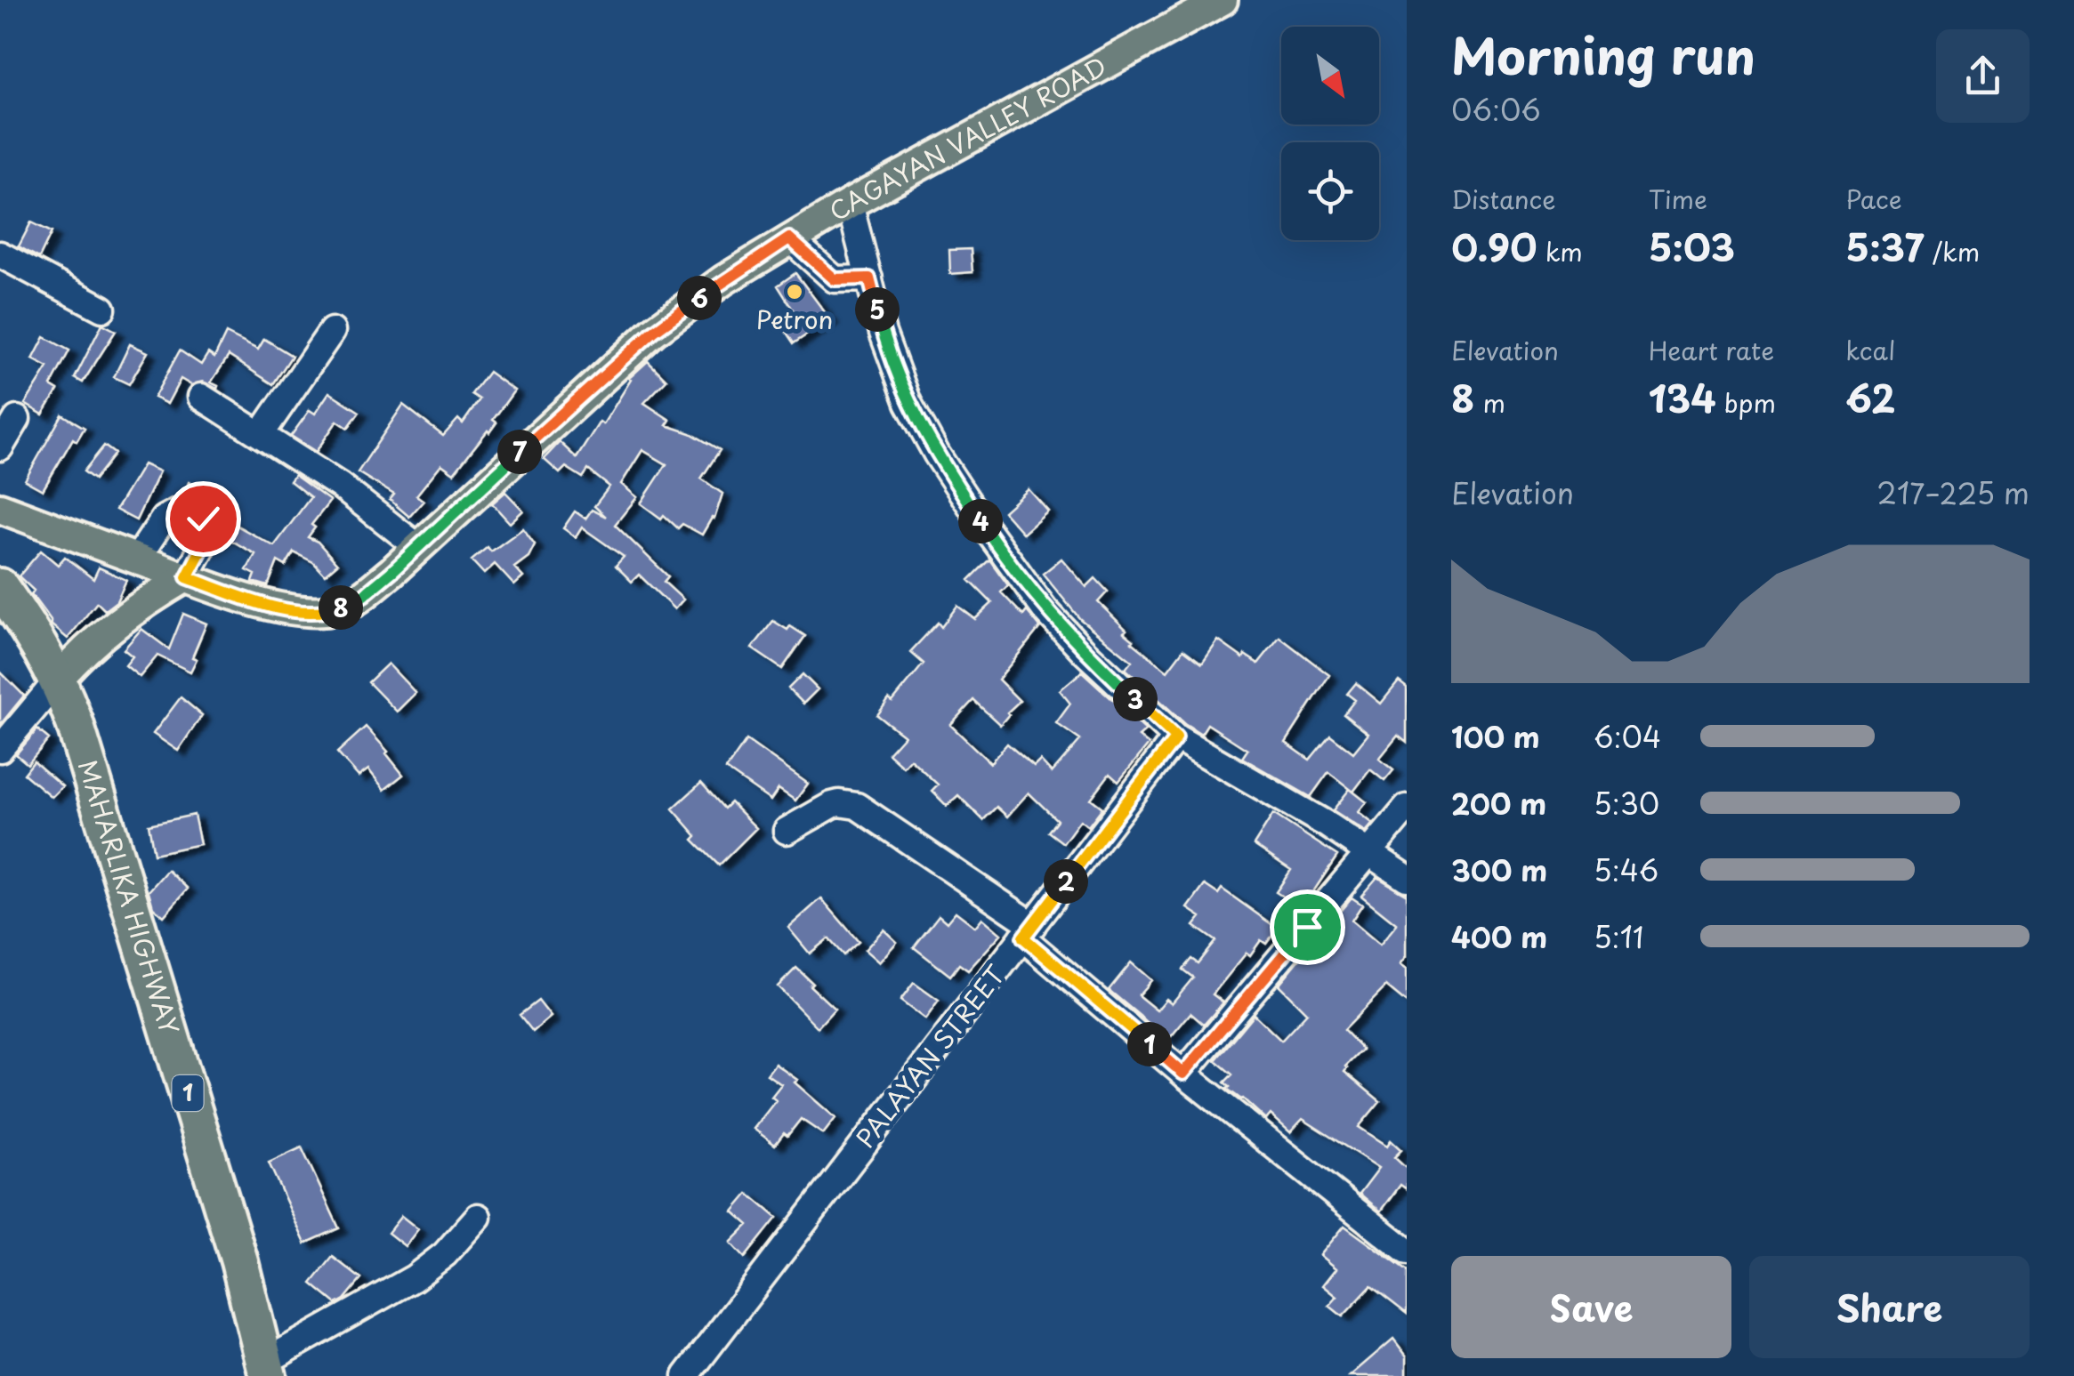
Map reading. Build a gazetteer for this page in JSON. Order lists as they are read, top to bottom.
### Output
{
  "streets": {
    "highway": ["MAHARLIKA HIGHWAY", "1"],
    "main road": ["CAGAYAN VALLEY ROAD"],
    "street": ["PALAYAN STREET"]
  },
  "places": ["Petron"],
  "north": "bottom right",
  "page": {
    "heading": ["Morning run", "06:06"],
    "stats": [
      ["Distance", "0.90 km"],
      ["Time", "5:03"],
      ["Pace", "5:37 /km"],
      ["Elevation", "8 m"],
      ["Heart rate", "134 bpm"],
      ["kcal", "62"]
    ],
    "pins": [
      "6",
      "5",
      "7",
      "4",
      "8",
      "3",
      "2",
      "1"
    ],
    "chart": ["Elevation", "217–225 m"],
    "list": [
      {
        "name": "100 m",
        "note": "6:04"
      },
      {
        "name": "200 m",
        "note": "5:30"
      },
      {
        "name": "300 m",
        "note": "5:46"
      },
      {
        "name": "400 m",
        "note": "5:11"
      }
    ],
    "buttons": ["Save", "Share"]
  }
}
